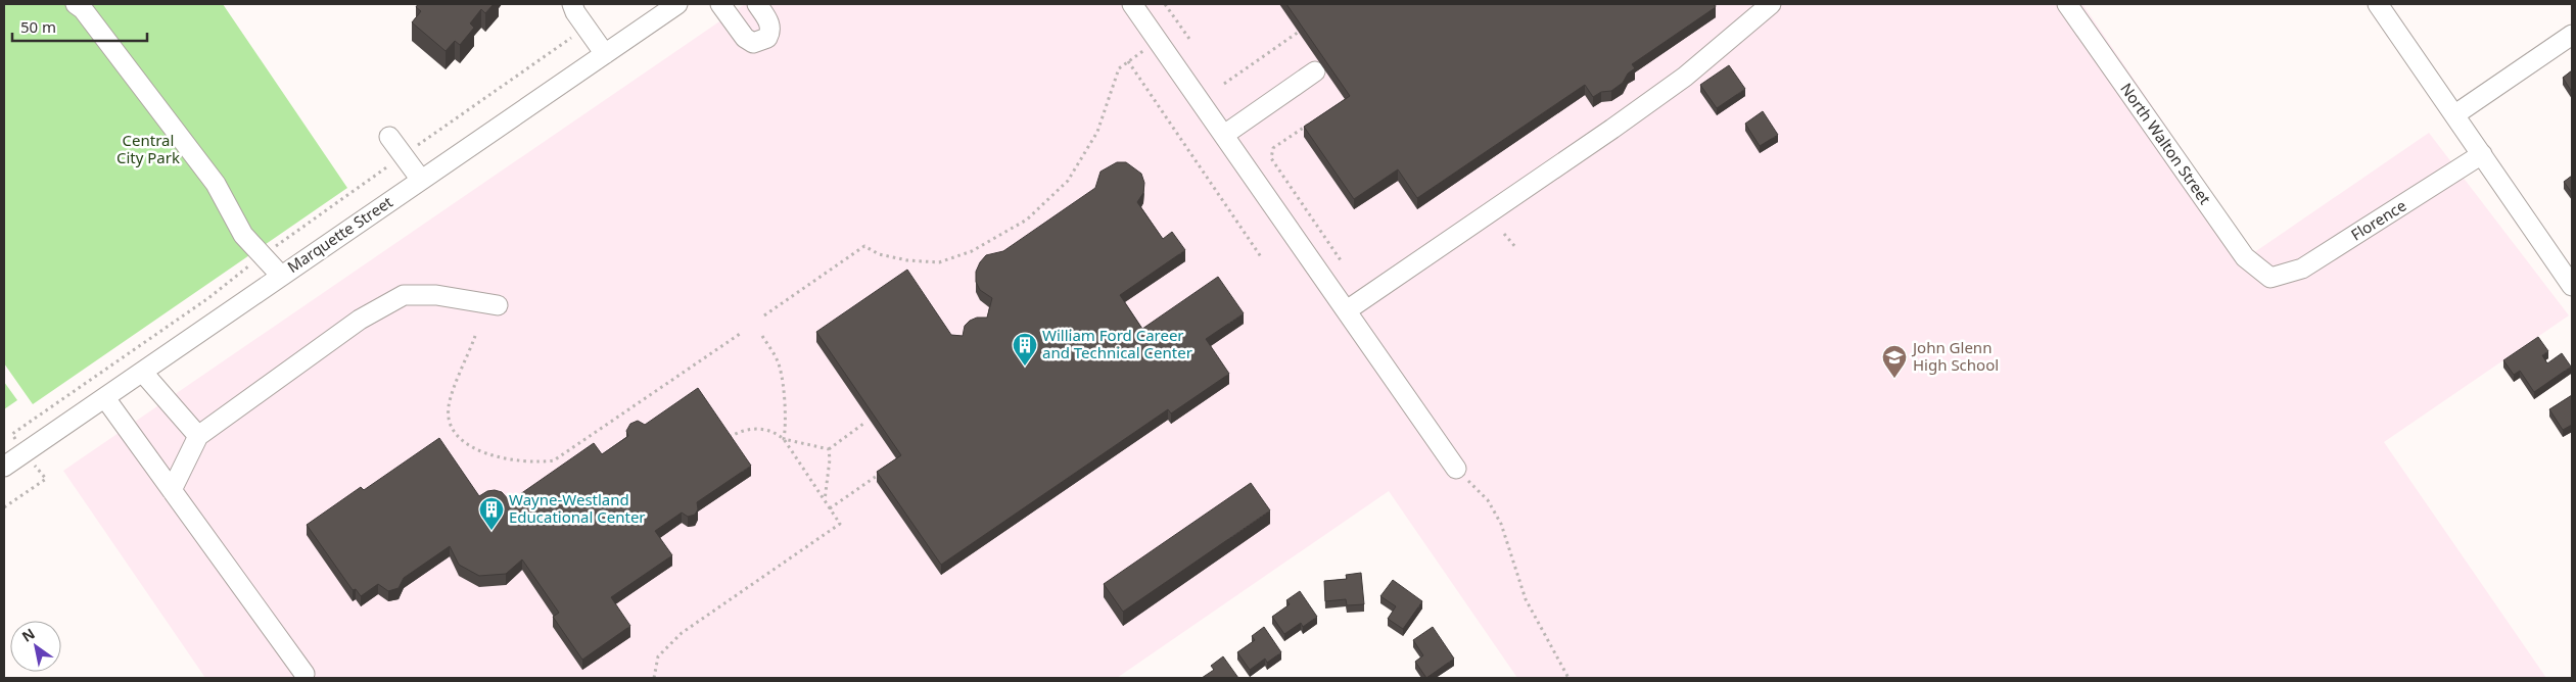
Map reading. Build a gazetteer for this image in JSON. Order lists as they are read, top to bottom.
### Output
{
  "streets": {
    "street": ["North Walton Street", "Florence", "Marquette Street"]
  },
  "crossings": [
    ["North Walton Street", "Florence"]
  ],
  "parks": ["Central City Park"],
  "places": {
    "building": ["William Ford Career and Technical Center", "Wayne-Westland Educational Center"],
    "school or university": ["John Glenn High School"]
  },
  "scale_bar": "50 m",
  "north": "top left"
}
